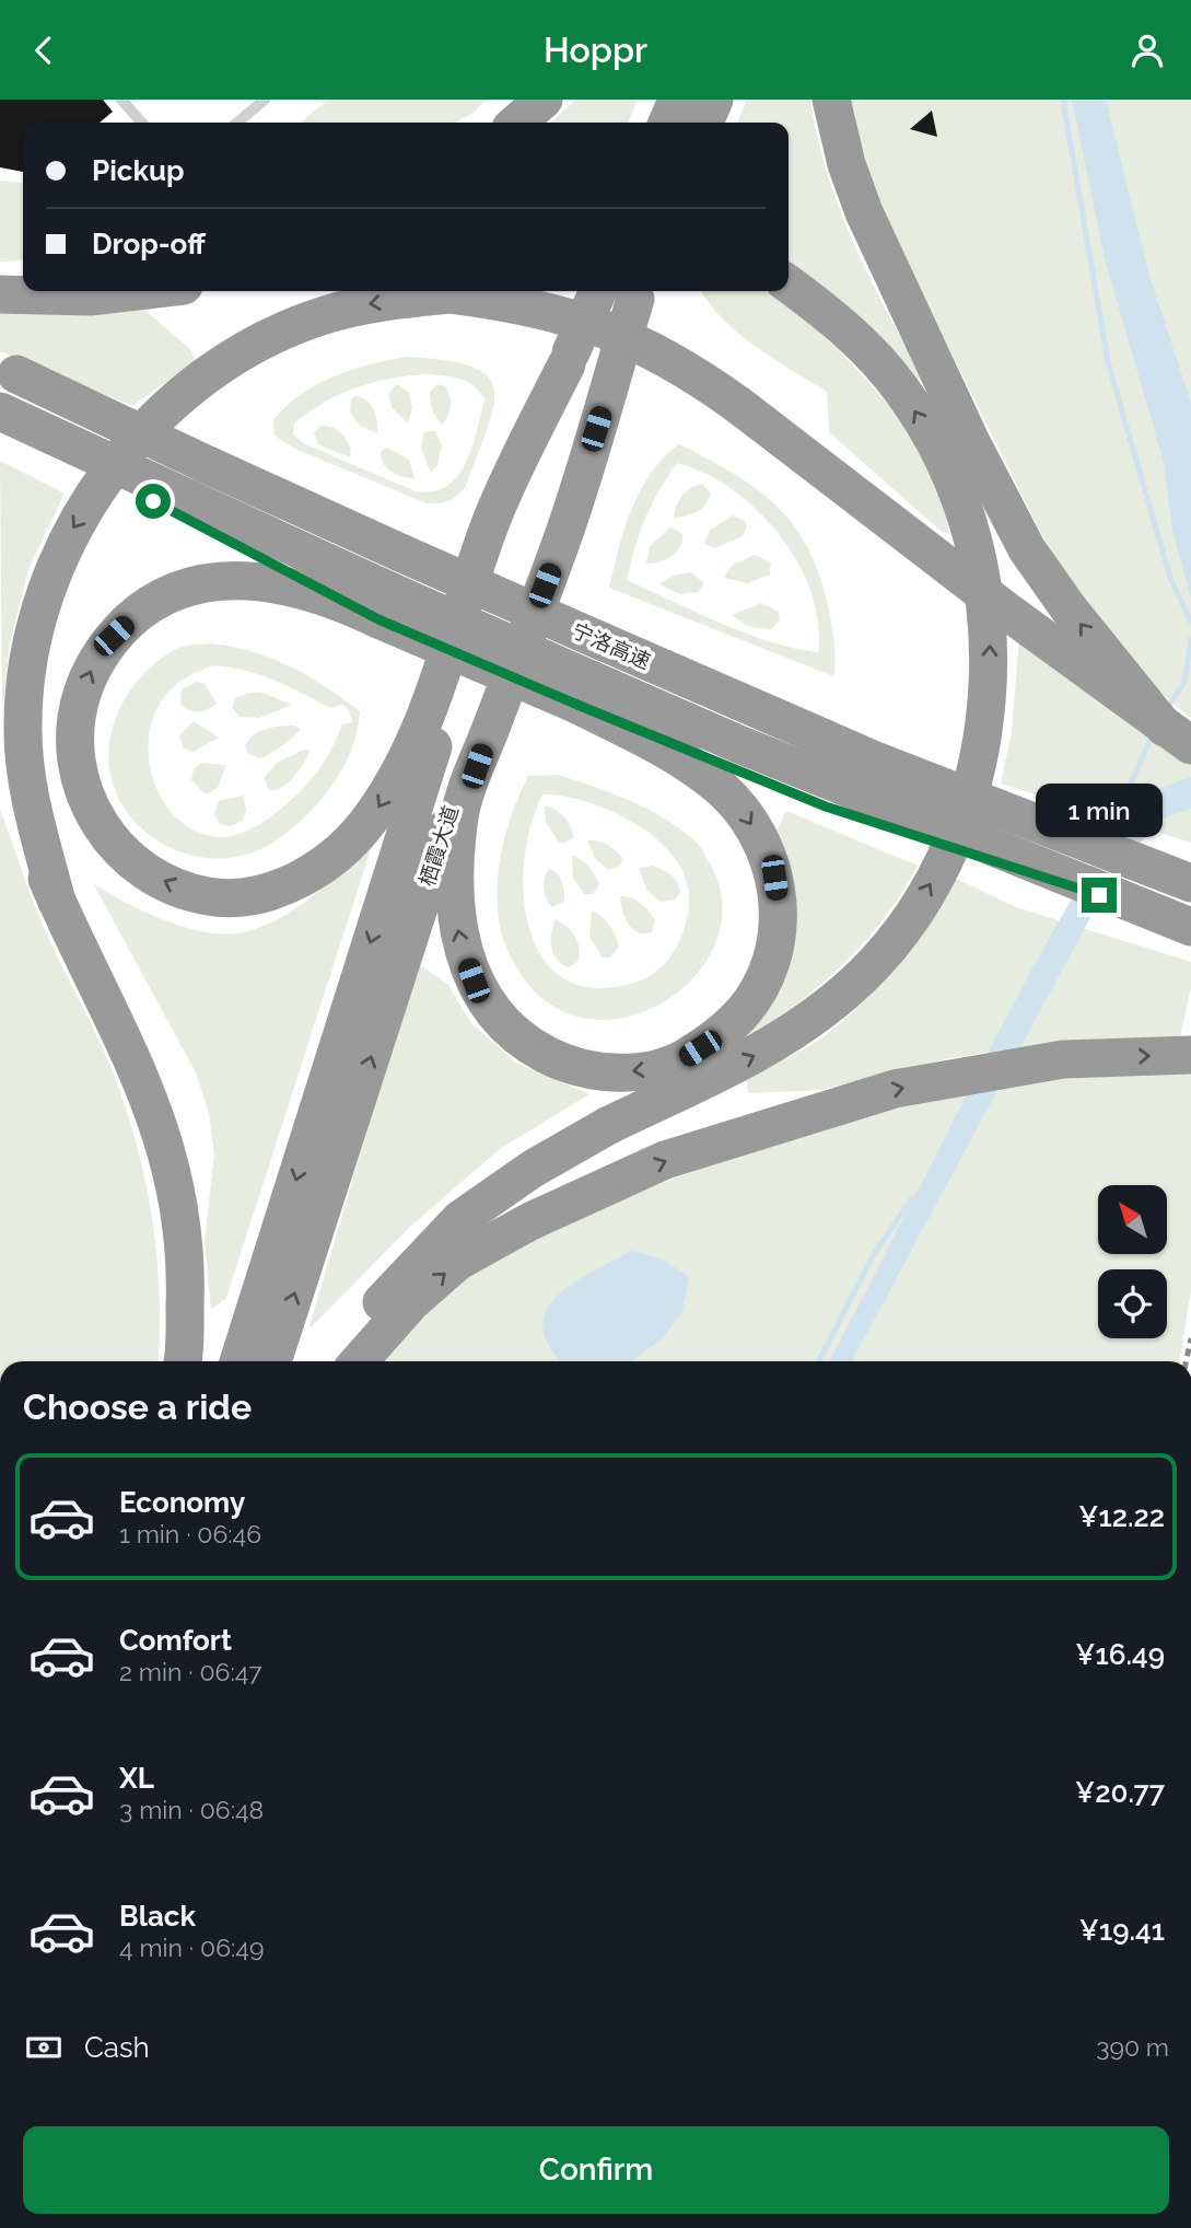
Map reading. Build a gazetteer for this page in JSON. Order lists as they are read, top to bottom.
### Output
{
  "streets": {
    "highway": ["宁洛高速", "栖霞大道"]
  },
  "north": "top left",
  "page": {
    "header": "Hoppr",
    "banner": ["Pickup", "Drop-off"],
    "bubble": "1 min",
    "heading": "Choose a ride",
    "list": [
      {
        "name": "Economy",
        "note": "1 min · 06:46",
        "value": "¥12.22"
      },
      {
        "name": "Comfort",
        "note": "2 min · 06:47",
        "value": "¥16.49"
      },
      {
        "name": "XL",
        "note": "3 min · 06:48",
        "value": "¥20.77"
      },
      {
        "name": "Black",
        "note": "4 min · 06:49",
        "value": "¥19.41"
      }
    ],
    "pay": ["Cash", "390 m"],
    "buttons": "Confirm"
  }
}
